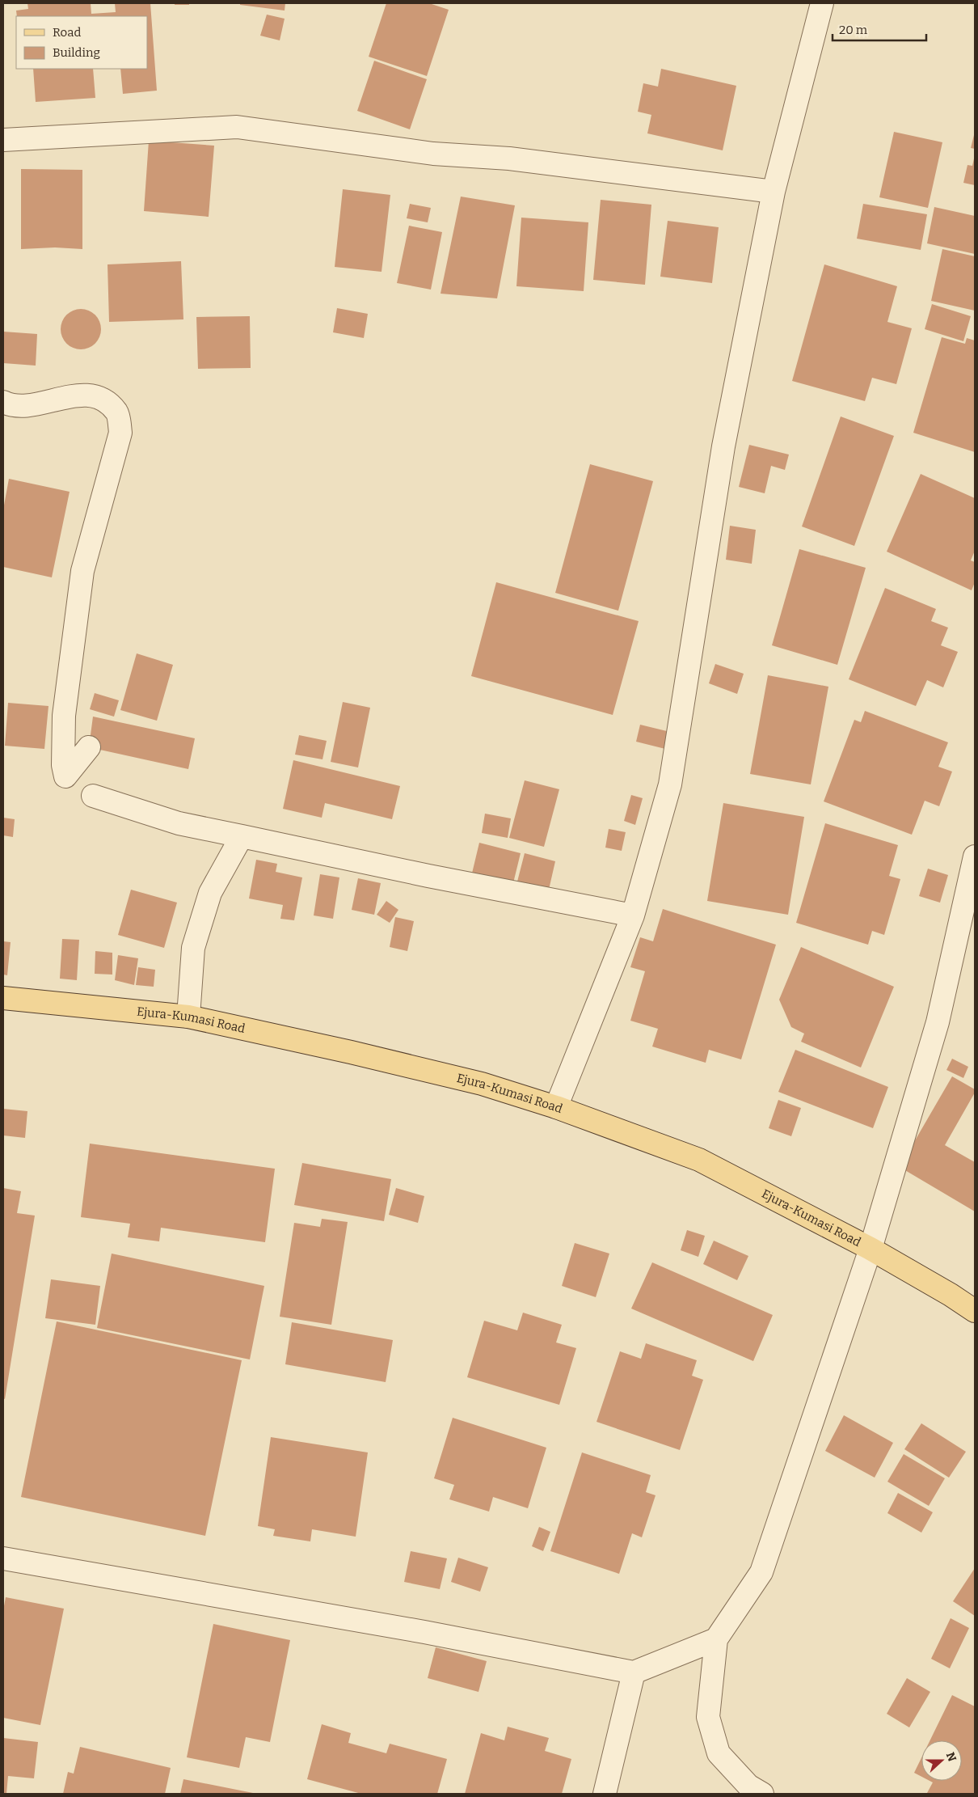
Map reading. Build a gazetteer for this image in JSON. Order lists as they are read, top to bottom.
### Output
{
  "streets": {
    "main road": ["Ejura-Kumasi Road"]
  },
  "legend": ["Road", "Building"],
  "scale_bar": "20 m",
  "north": "right"
}
